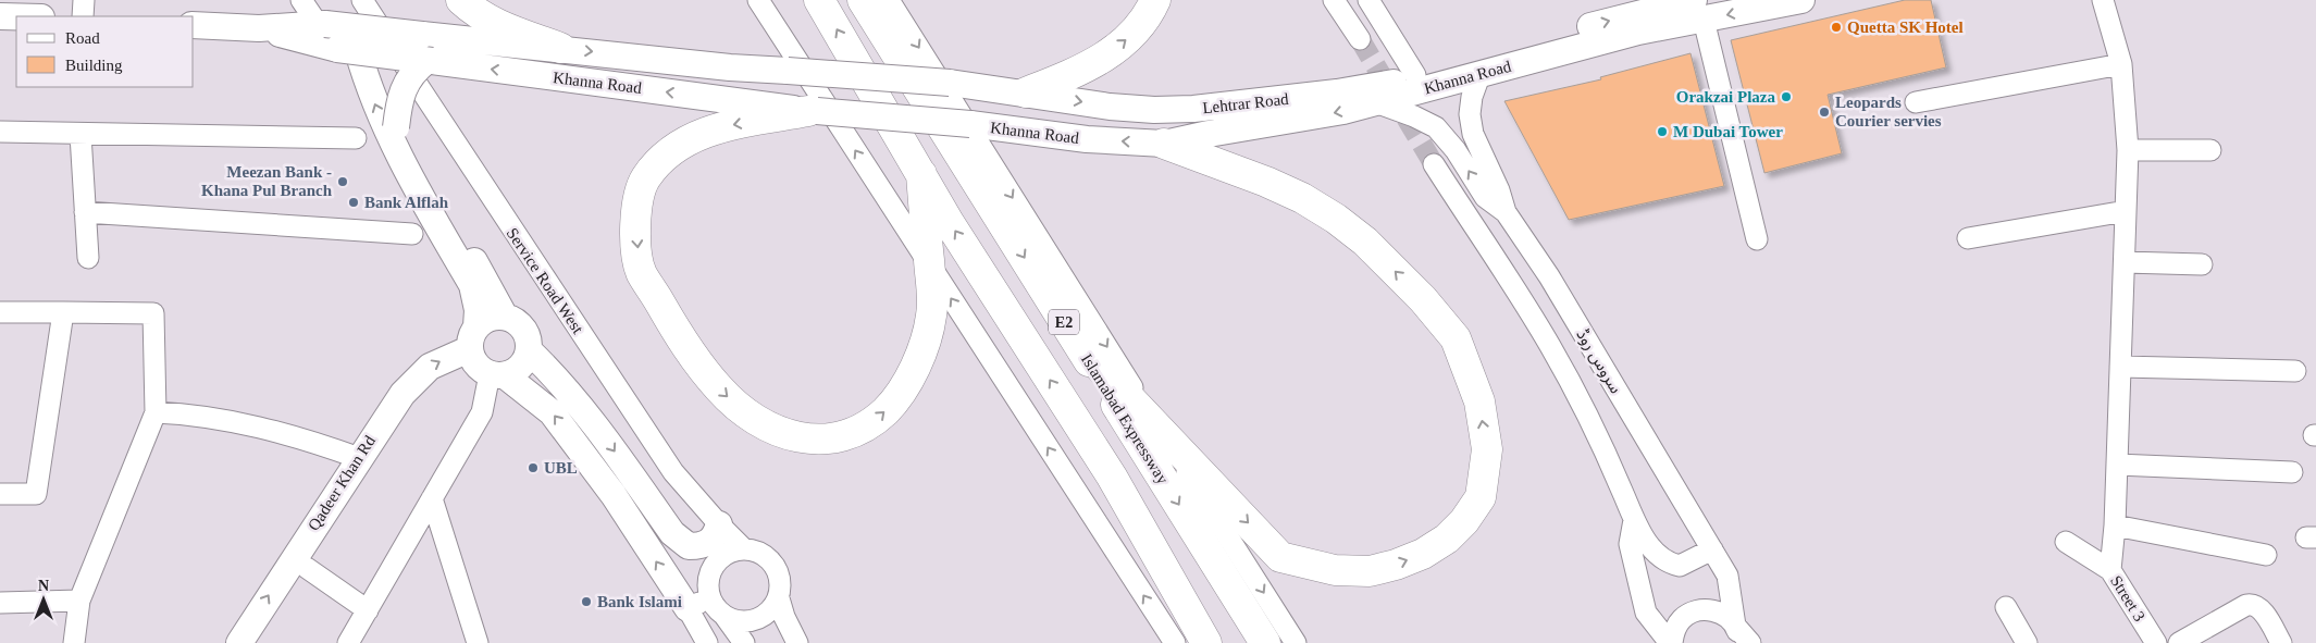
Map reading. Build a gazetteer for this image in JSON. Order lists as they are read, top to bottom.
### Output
{
  "streets": {
    "highway": ["E2", "Islamabad Expressway"],
    "main road": ["Khanna Road", "Lehtrar Road", "Qadeer Khan Rd"],
    "street": ["Service Road West", "سروس روڈ", "Street 3"]
  },
  "crossings": [
    ["Khanna Road", "Lehtrar Road"],
    ["Khanna Road", "سروس روڈ"]
  ],
  "one_way": ["Lehtrar Road"],
  "places": [
    "Quetta SK Hotel",
    "Orakzai Plaza",
    "Leopards Courier servies",
    "M Dubai Tower",
    "Meezan Bank - Khana Pul Branch",
    "Bank Alflah",
    "UBL",
    "Bank Islami"
  ],
  "legend": ["Road", "Building"],
  "north": "top"
}
